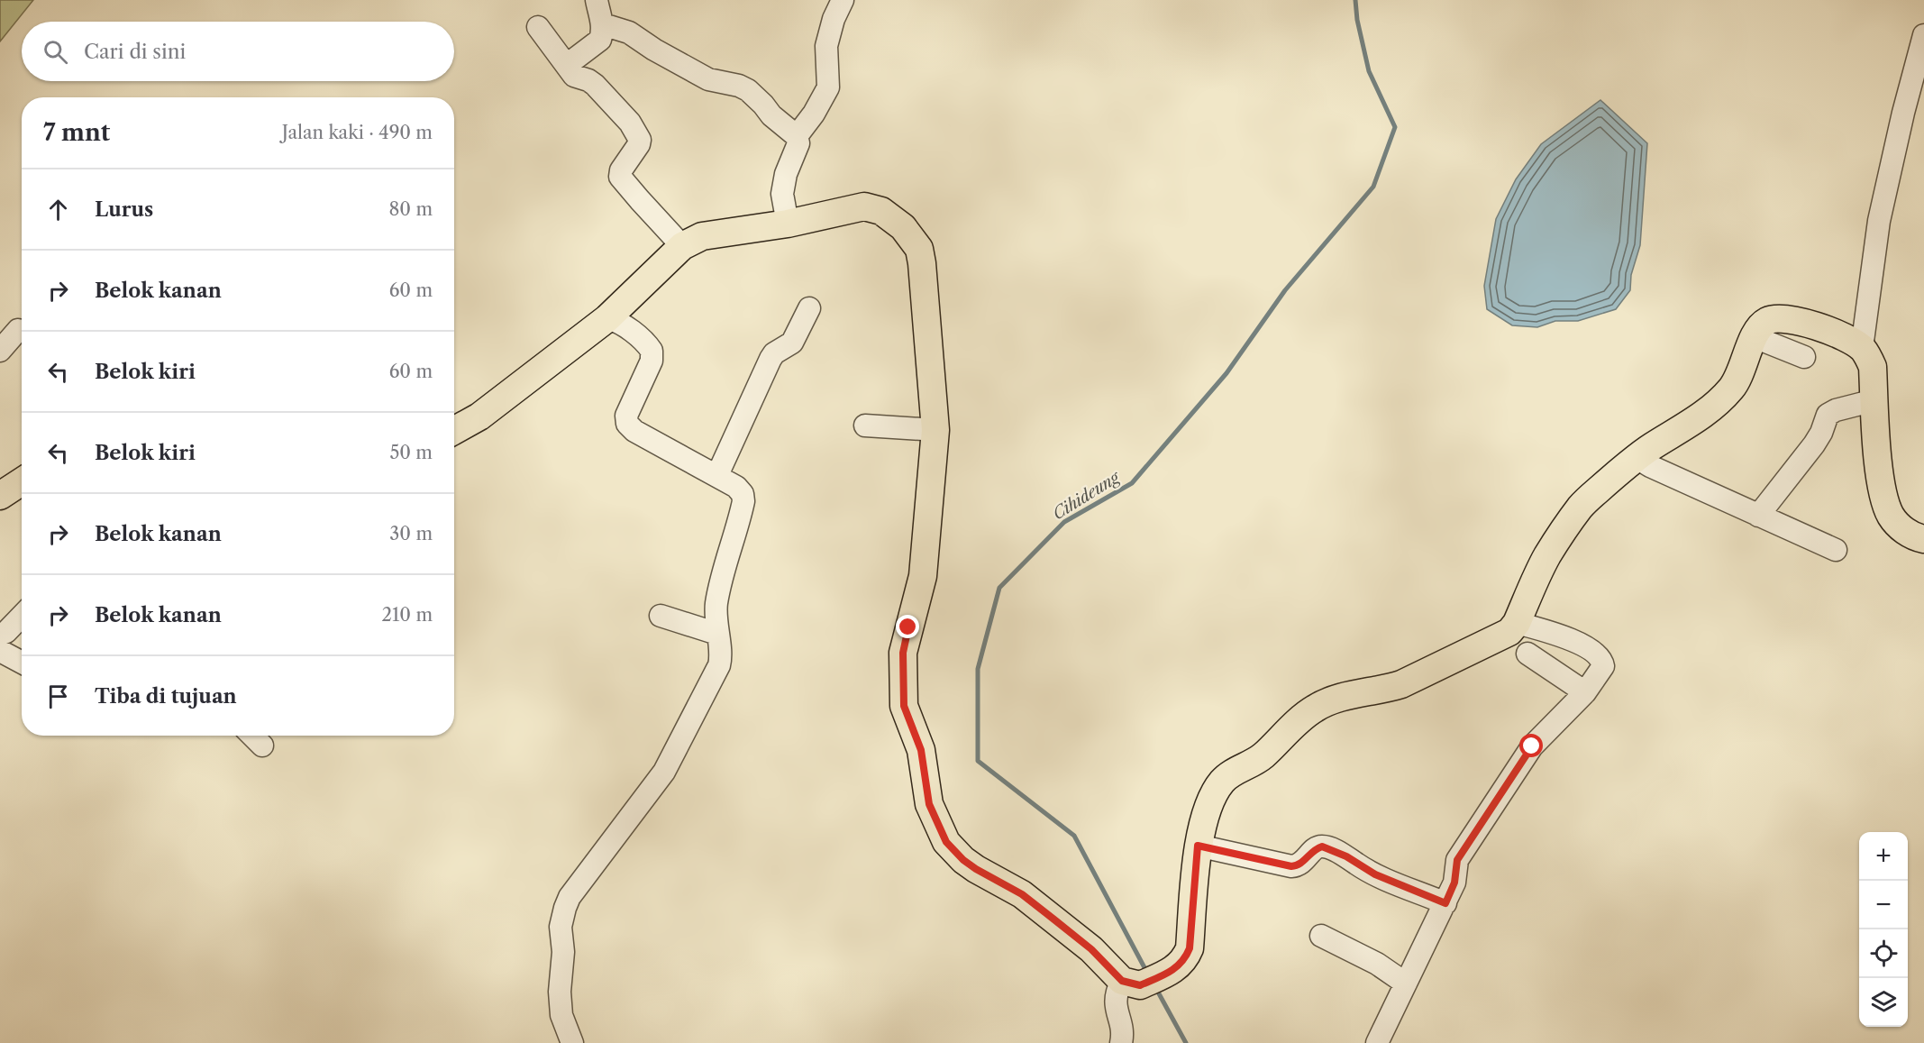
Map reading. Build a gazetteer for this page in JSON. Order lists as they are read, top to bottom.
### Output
{
  "water": ["Cihideung"],
  "page": {
    "search": "Cari di sini",
    "heading": ["7 mnt", "Jalan kaki · 490 m"],
    "list": [
      ["Lurus", "80 m"],
      ["Belok kanan", "60 m"],
      ["Belok kiri", "60 m"],
      ["Belok kiri", "50 m"],
      ["Belok kanan", "30 m"],
      ["Belok kanan", "210 m"],
      "Tiba di tujuan"
    ],
    "map_buttons": ["+", "−"]
  }
}
